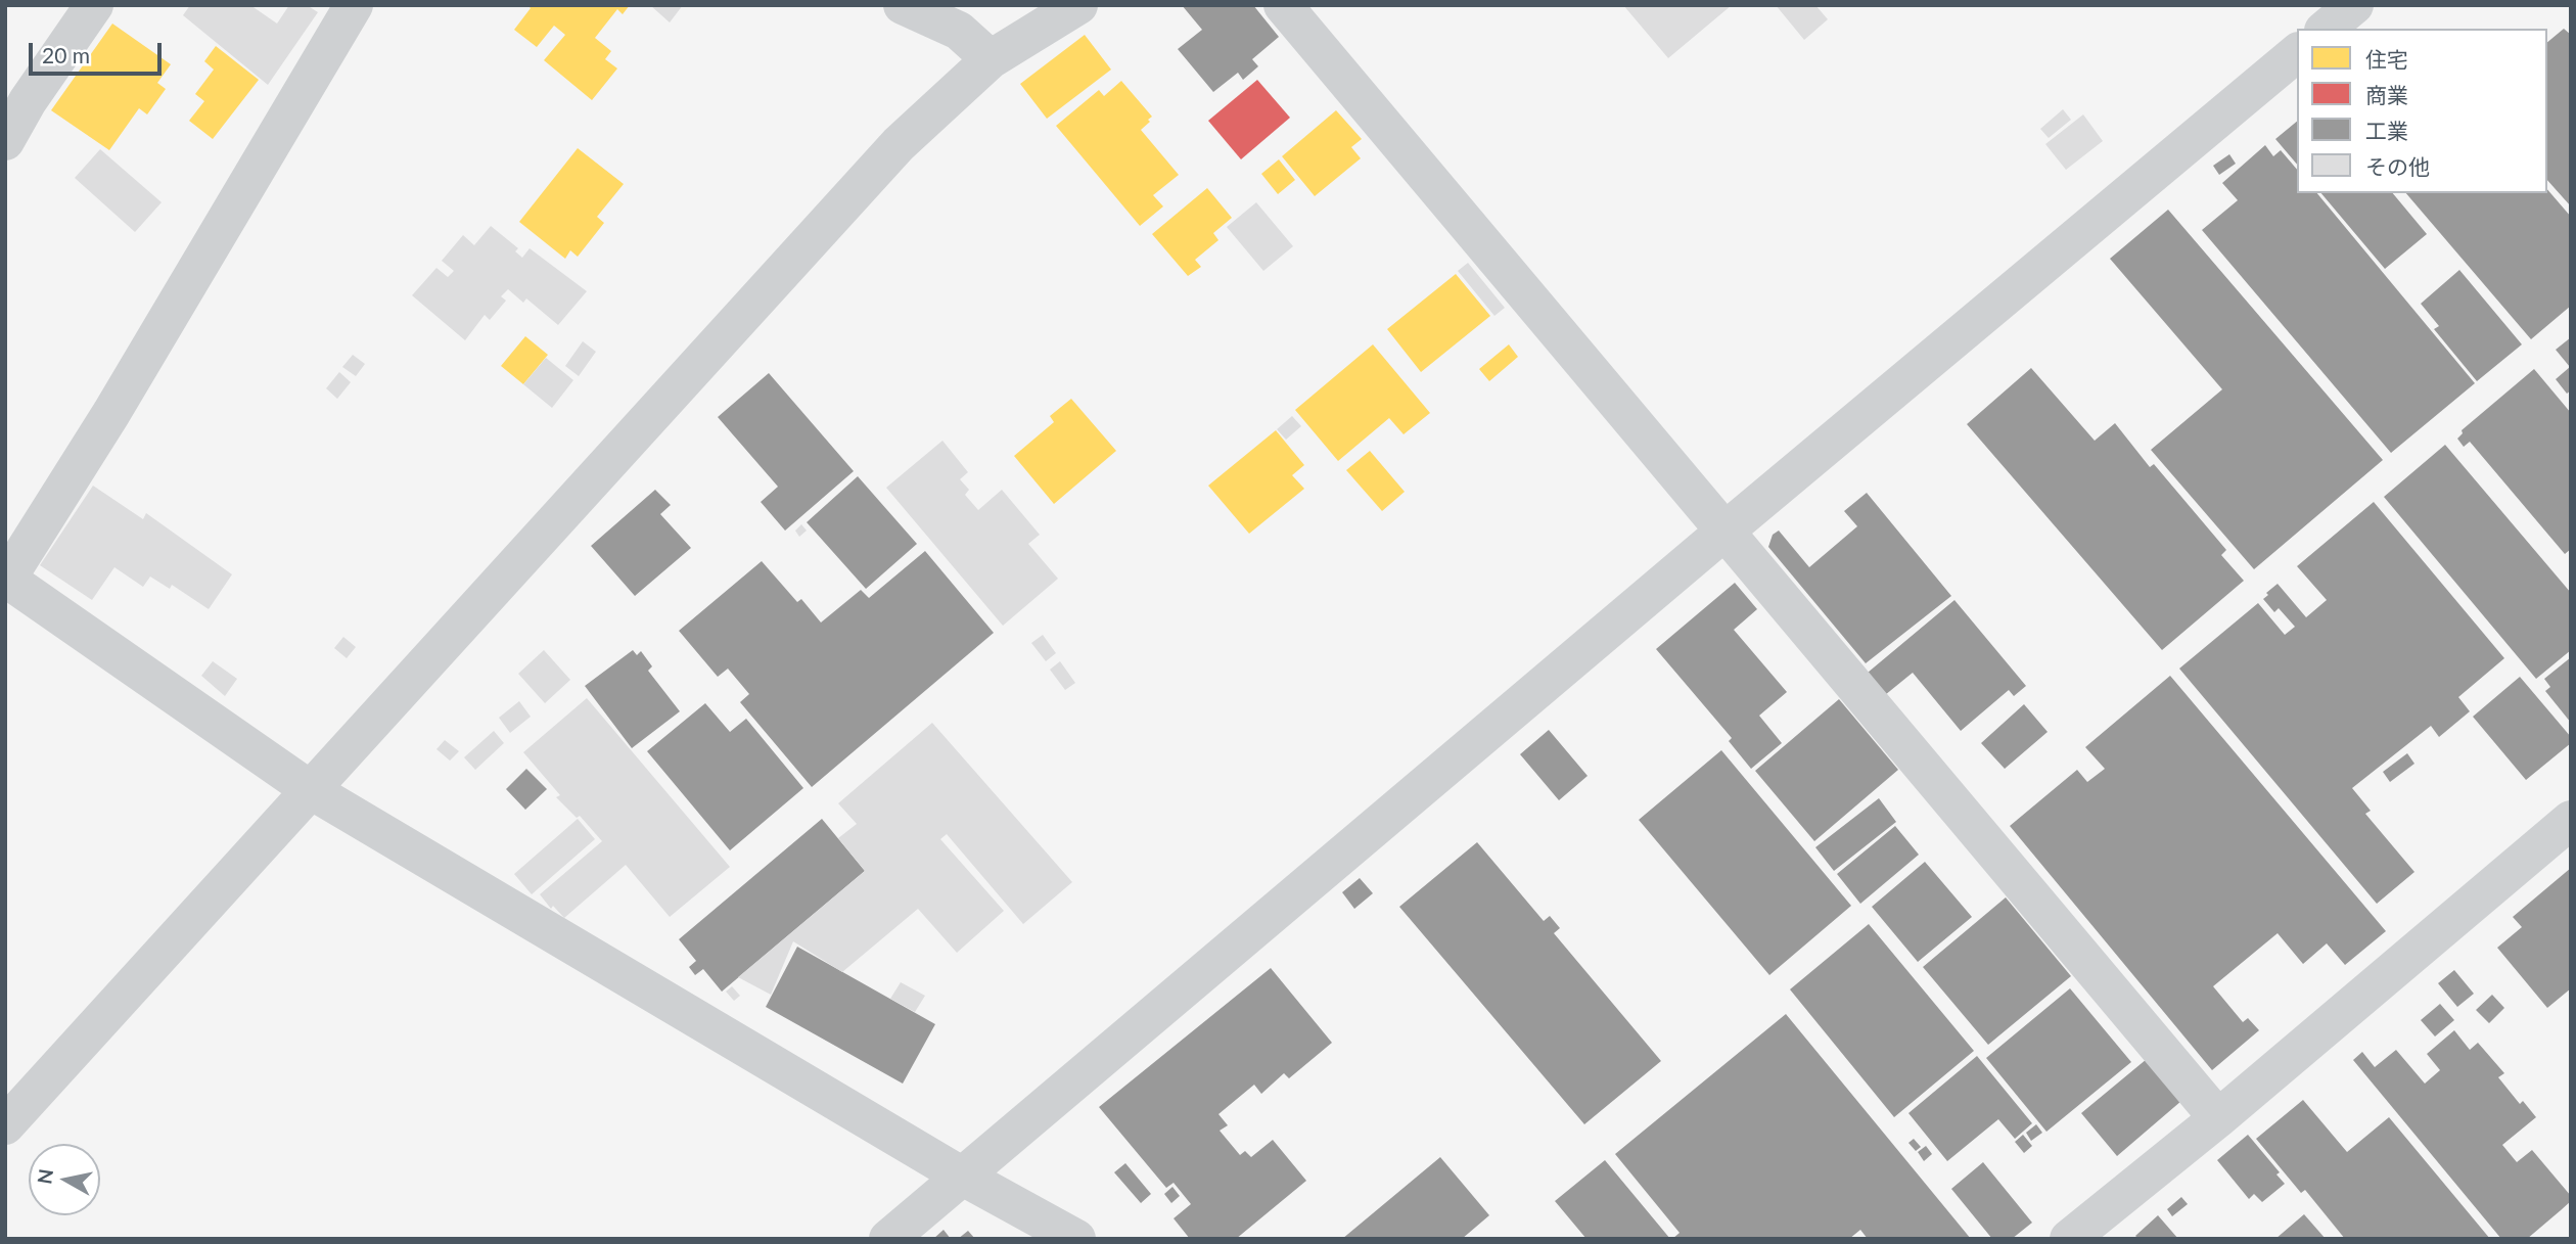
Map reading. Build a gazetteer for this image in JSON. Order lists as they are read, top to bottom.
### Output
{
  "legend": [
    "住宅",
    "商業",
    "工業",
    "その他"
  ],
  "scale_bar": "20 m",
  "north": "left"
}
